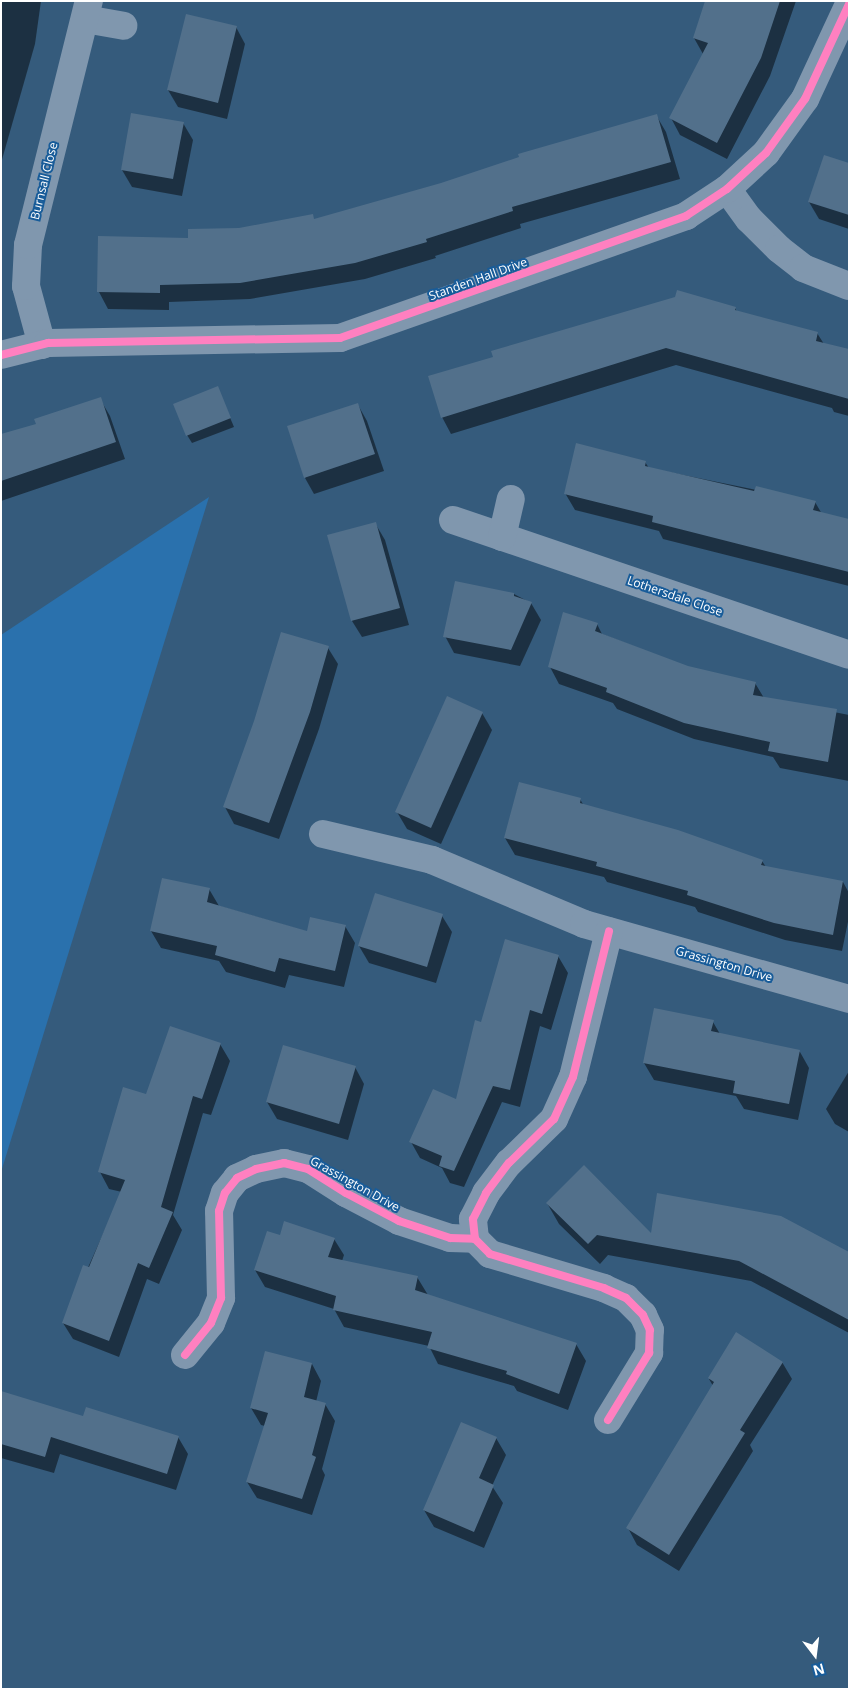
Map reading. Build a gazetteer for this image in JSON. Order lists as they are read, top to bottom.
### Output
{
  "streets": {
    "street": [
      "Burnsall Close",
      "Standen Hall Drive",
      "Lothersdale Close",
      "Grassington Drive"
    ]
  },
  "crossings": [
    ["Burnsall Close", "Standen Hall Drive"]
  ],
  "north": "bottom"
}
